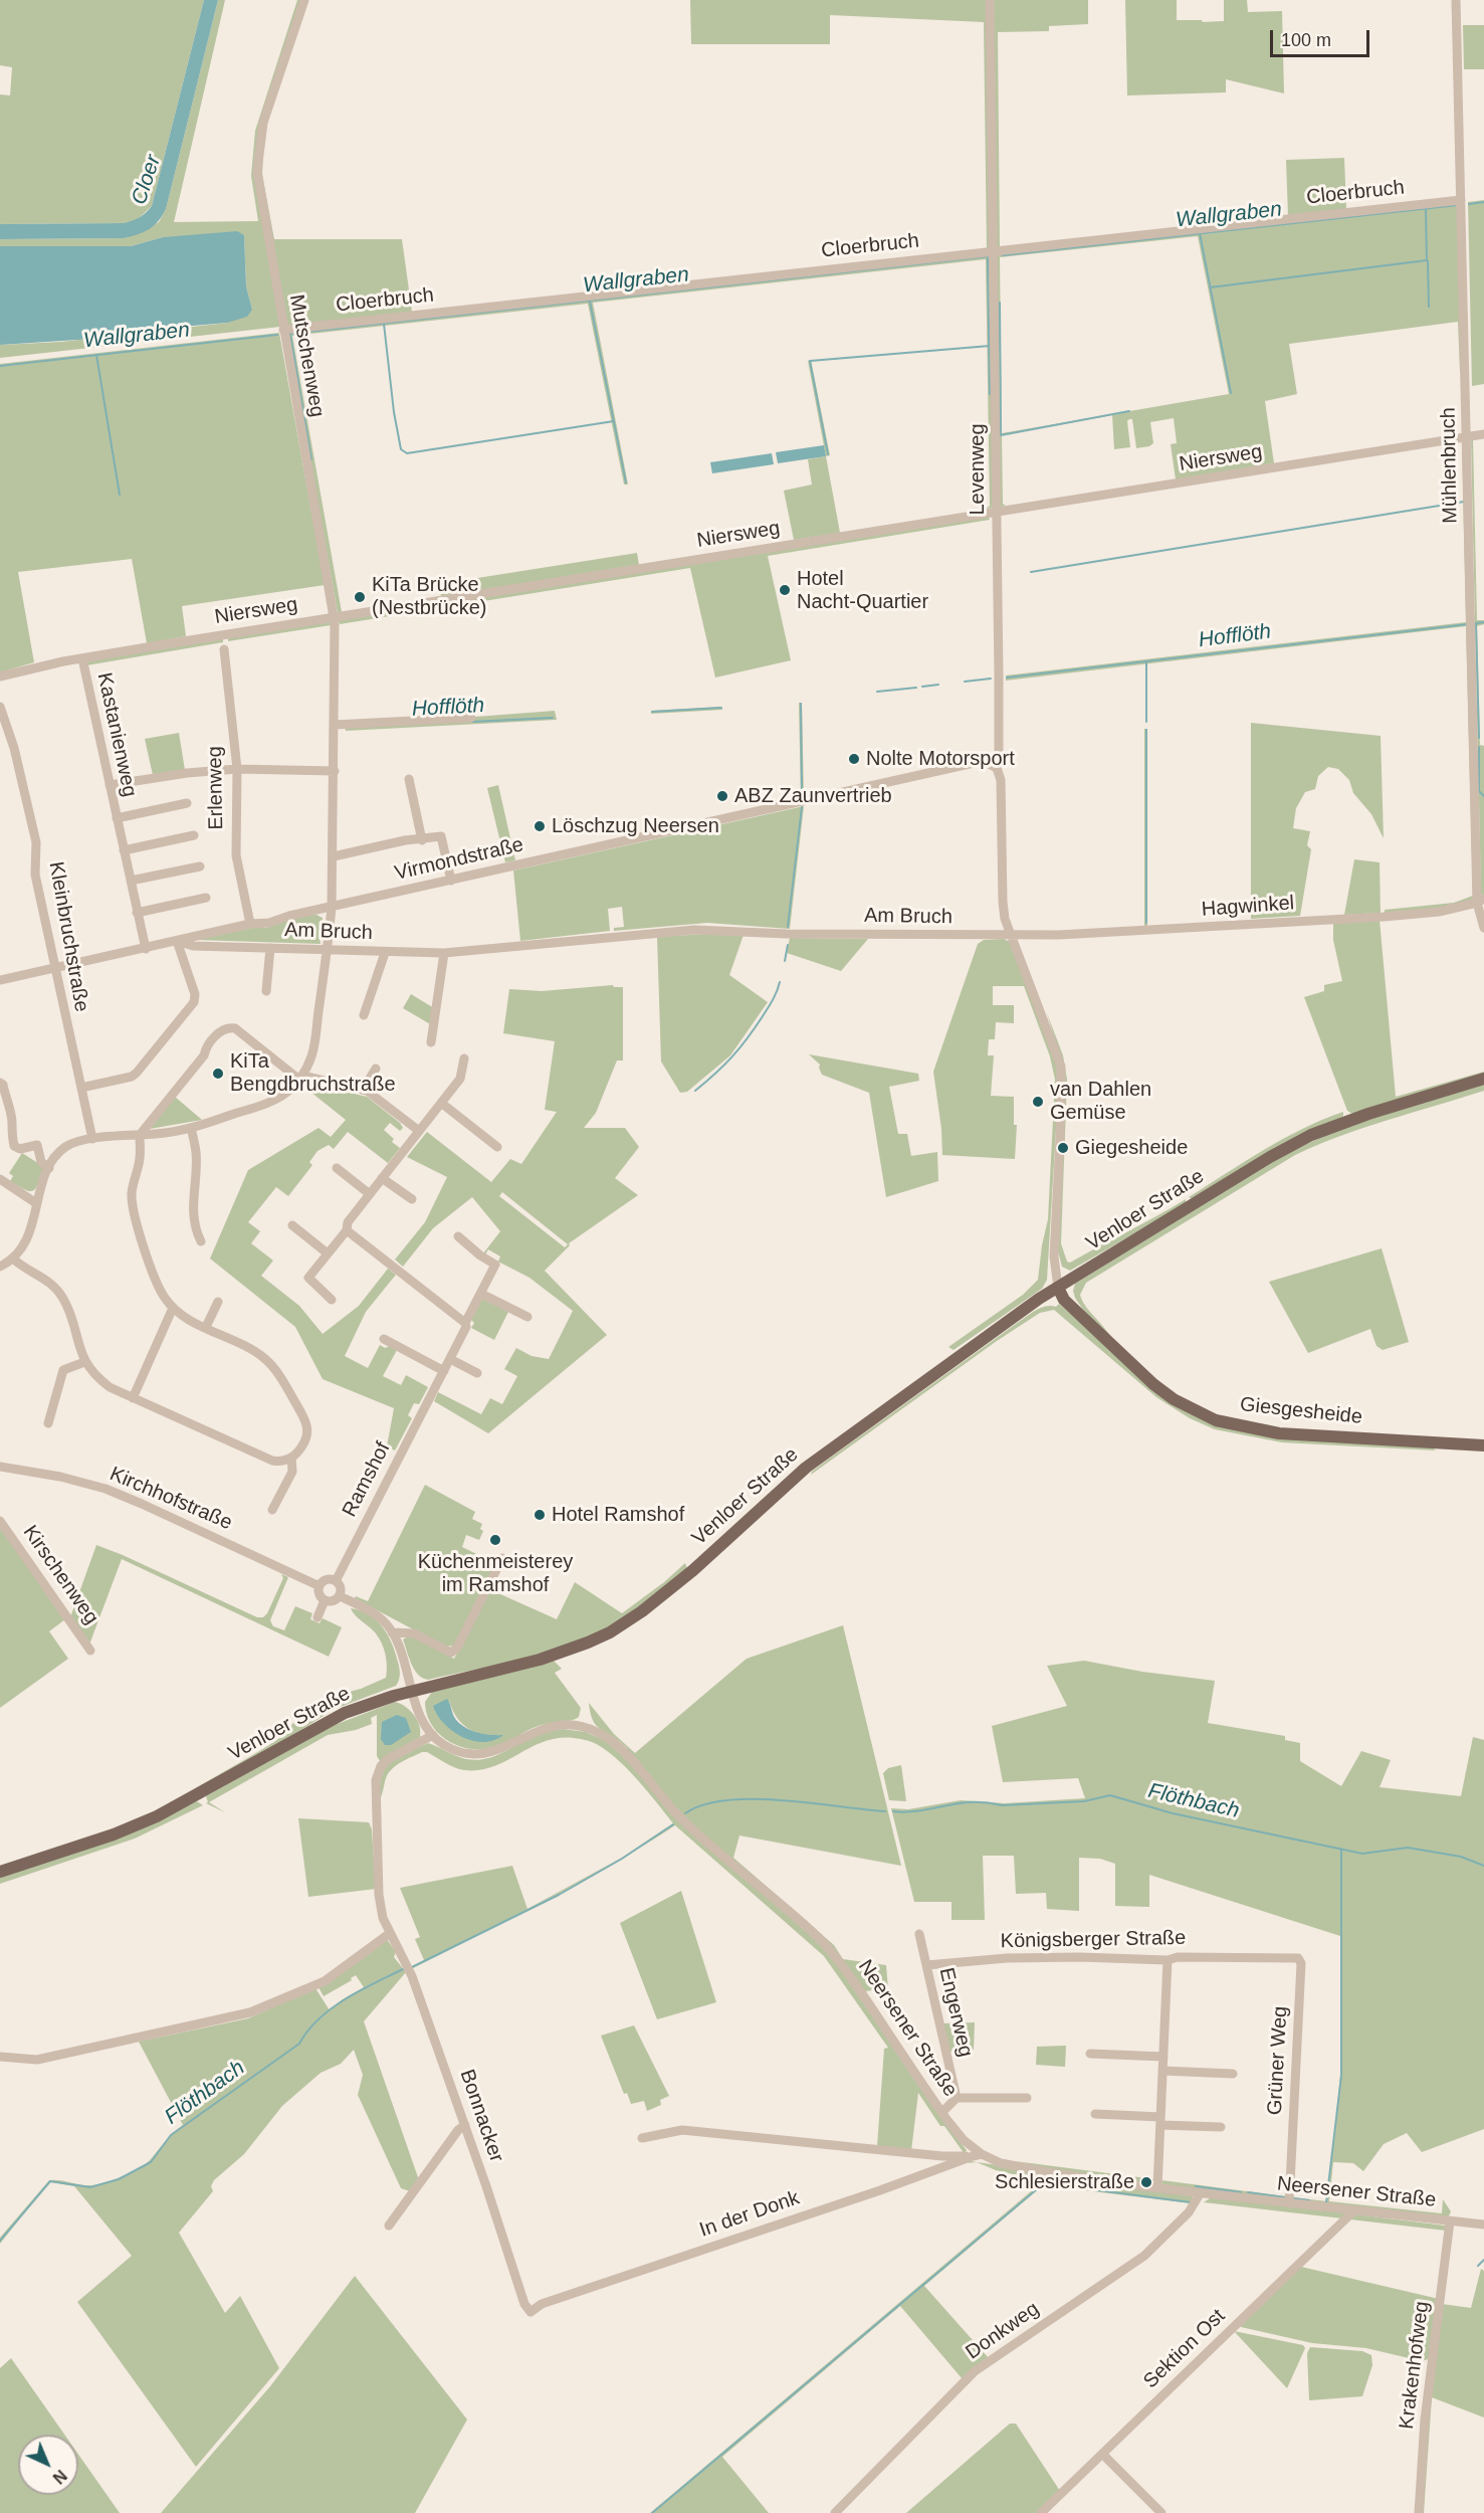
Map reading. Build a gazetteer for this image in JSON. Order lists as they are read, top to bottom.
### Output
{
  "streets": {
    "main road": ["Venloer Straße", "Giesgesheide"],
    "street": [
      "Cloerbruch",
      "Mutschenweg",
      "Niersweg",
      "Mühlenbruch",
      "Levenweg",
      "Kastanienweg",
      "Erlenweg",
      "Virmondstraße",
      "Hagwinkel",
      "Am Bruch",
      "Kleinbruchstraße",
      "Ramshof",
      "Kirchhofstraße",
      "Kirschenweg",
      "Königsberger Straße",
      "Engerweg",
      "Neersener Straße",
      "Grüner Weg",
      "Bonnacker",
      "In der Donk",
      "Donkweg",
      "Sektion Ost",
      "Krakenhofweg"
    ]
  },
  "crossings": [
    ["Cloerbruch", "Mutschenweg"],
    ["Cloerbruch", "Mühlenbruch"],
    ["Cloerbruch", "Levenweg"],
    ["Mutschenweg", "Niersweg"],
    ["Mutschenweg", "Virmondstraße"],
    ["Mutschenweg", "Am Bruch"],
    ["Niersweg", "Mühlenbruch"],
    ["Niersweg", "Levenweg"],
    ["Niersweg", "Kastanienweg"],
    ["Mühlenbruch", "Hagwinkel"],
    ["Levenweg", "Virmondstraße"],
    ["Levenweg", "Hagwinkel"],
    ["Levenweg", "Am Bruch"],
    ["Kastanienweg", "Virmondstraße"],
    ["Erlenweg", "Virmondstraße"],
    ["Virmondstraße", "Am Bruch"],
    ["Virmondstraße", "Kleinbruchstraße"],
    ["Hagwinkel", "Am Bruch"],
    ["Venloer Straße", "Giesgesheide"],
    ["Venloer Straße", "Neersener Straße"],
    ["Ramshof", "Kirchhofstraße"],
    ["Königsberger Straße", "Engerweg"],
    ["Königsberger Straße", "Grüner Weg"],
    ["Neersener Straße", "Grüner Weg"],
    ["Neersener Straße", "Bonnacker"],
    ["Neersener Straße", "In der Donk"],
    ["Neersener Straße", "Donkweg"],
    ["Neersener Straße", "Sektion Ost"],
    ["Neersener Straße", "Krakenhofweg"],
    ["Bonnacker", "In der Donk"]
  ],
  "water": [
    "Cloer",
    "Wallgraben",
    "Hofflöth",
    "Flöthbach"
  ],
  "places": [
    "Hotel Nacht-Quartier",
    "KiTa Brücke (Nestbrücke)",
    "Nolte Motorsport",
    "ABZ Zaunvertrieb",
    "Löschzug Neersen",
    "KiTa Bengdbruchstraße",
    "van Dahlen Gemüse",
    "Giegesheide",
    "Hotel Ramshof",
    "Küchenmeisterey im Ramshof",
    "Schlesierstraße"
  ],
  "scale_bar": "100 m",
  "north": "bottom right"
}
